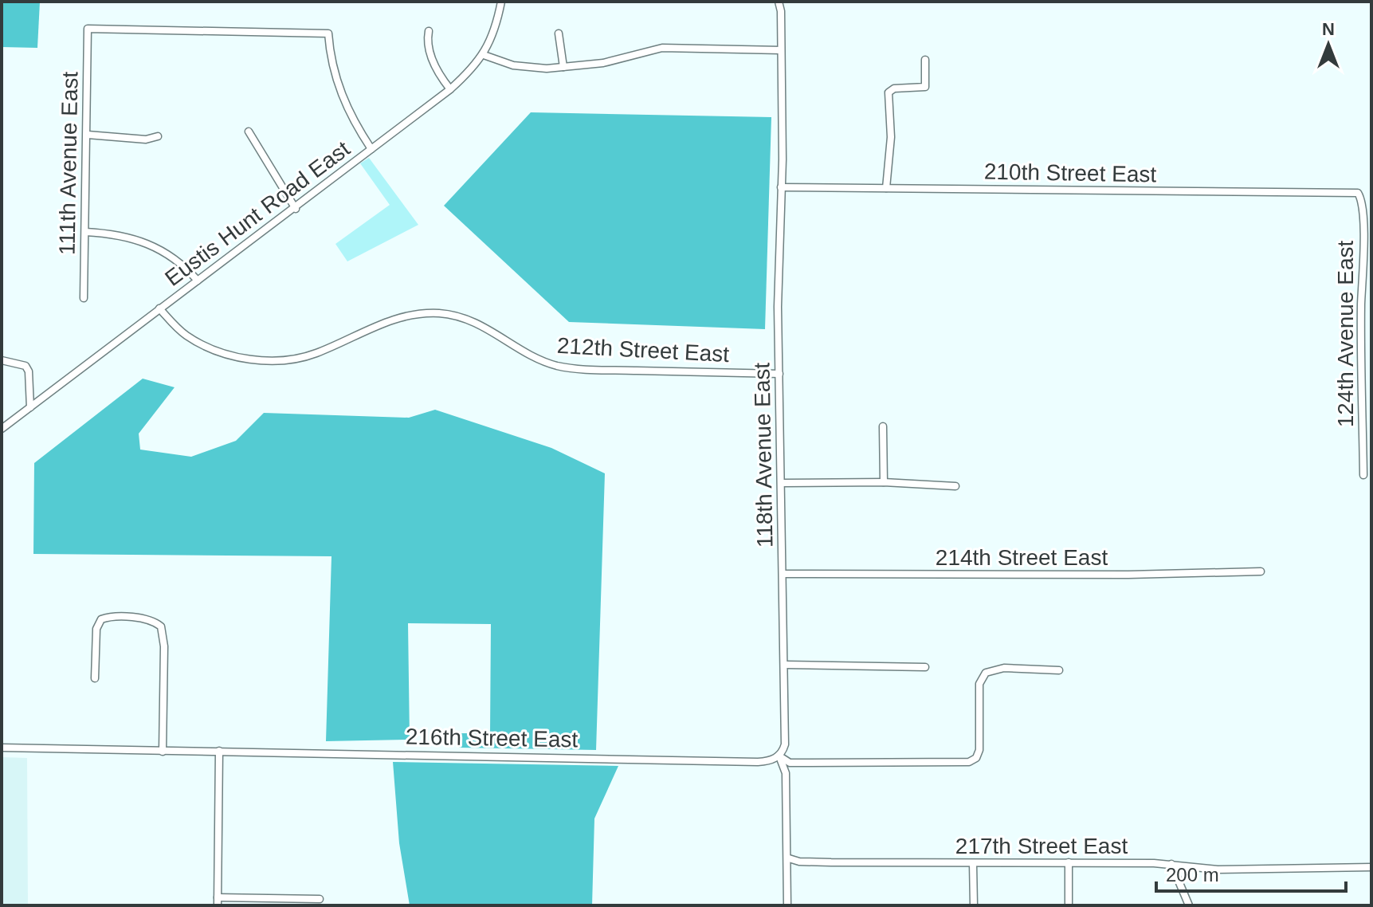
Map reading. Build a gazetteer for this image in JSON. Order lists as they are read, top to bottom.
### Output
{
  "streets": {
    "street": [
      "111th Avenue East",
      "210th Street East",
      "Eustis Hunt Road East",
      "124th Avenue East",
      "212th Street East",
      "118th Avenue East",
      "214th Street East",
      "216th Street East",
      "217th Street East"
    ]
  },
  "crossings": [
    ["111th Avenue East", "Eustis Hunt Road East"],
    ["210th Street East", "124th Avenue East"],
    ["210th Street East", "118th Avenue East"],
    ["Eustis Hunt Road East", "212th Street East"],
    ["212th Street East", "118th Avenue East"],
    ["118th Avenue East", "214th Street East"],
    ["118th Avenue East", "216th Street East"],
    ["118th Avenue East", "217th Street East"]
  ],
  "scale_bar": "200 m",
  "north": "top"
}
